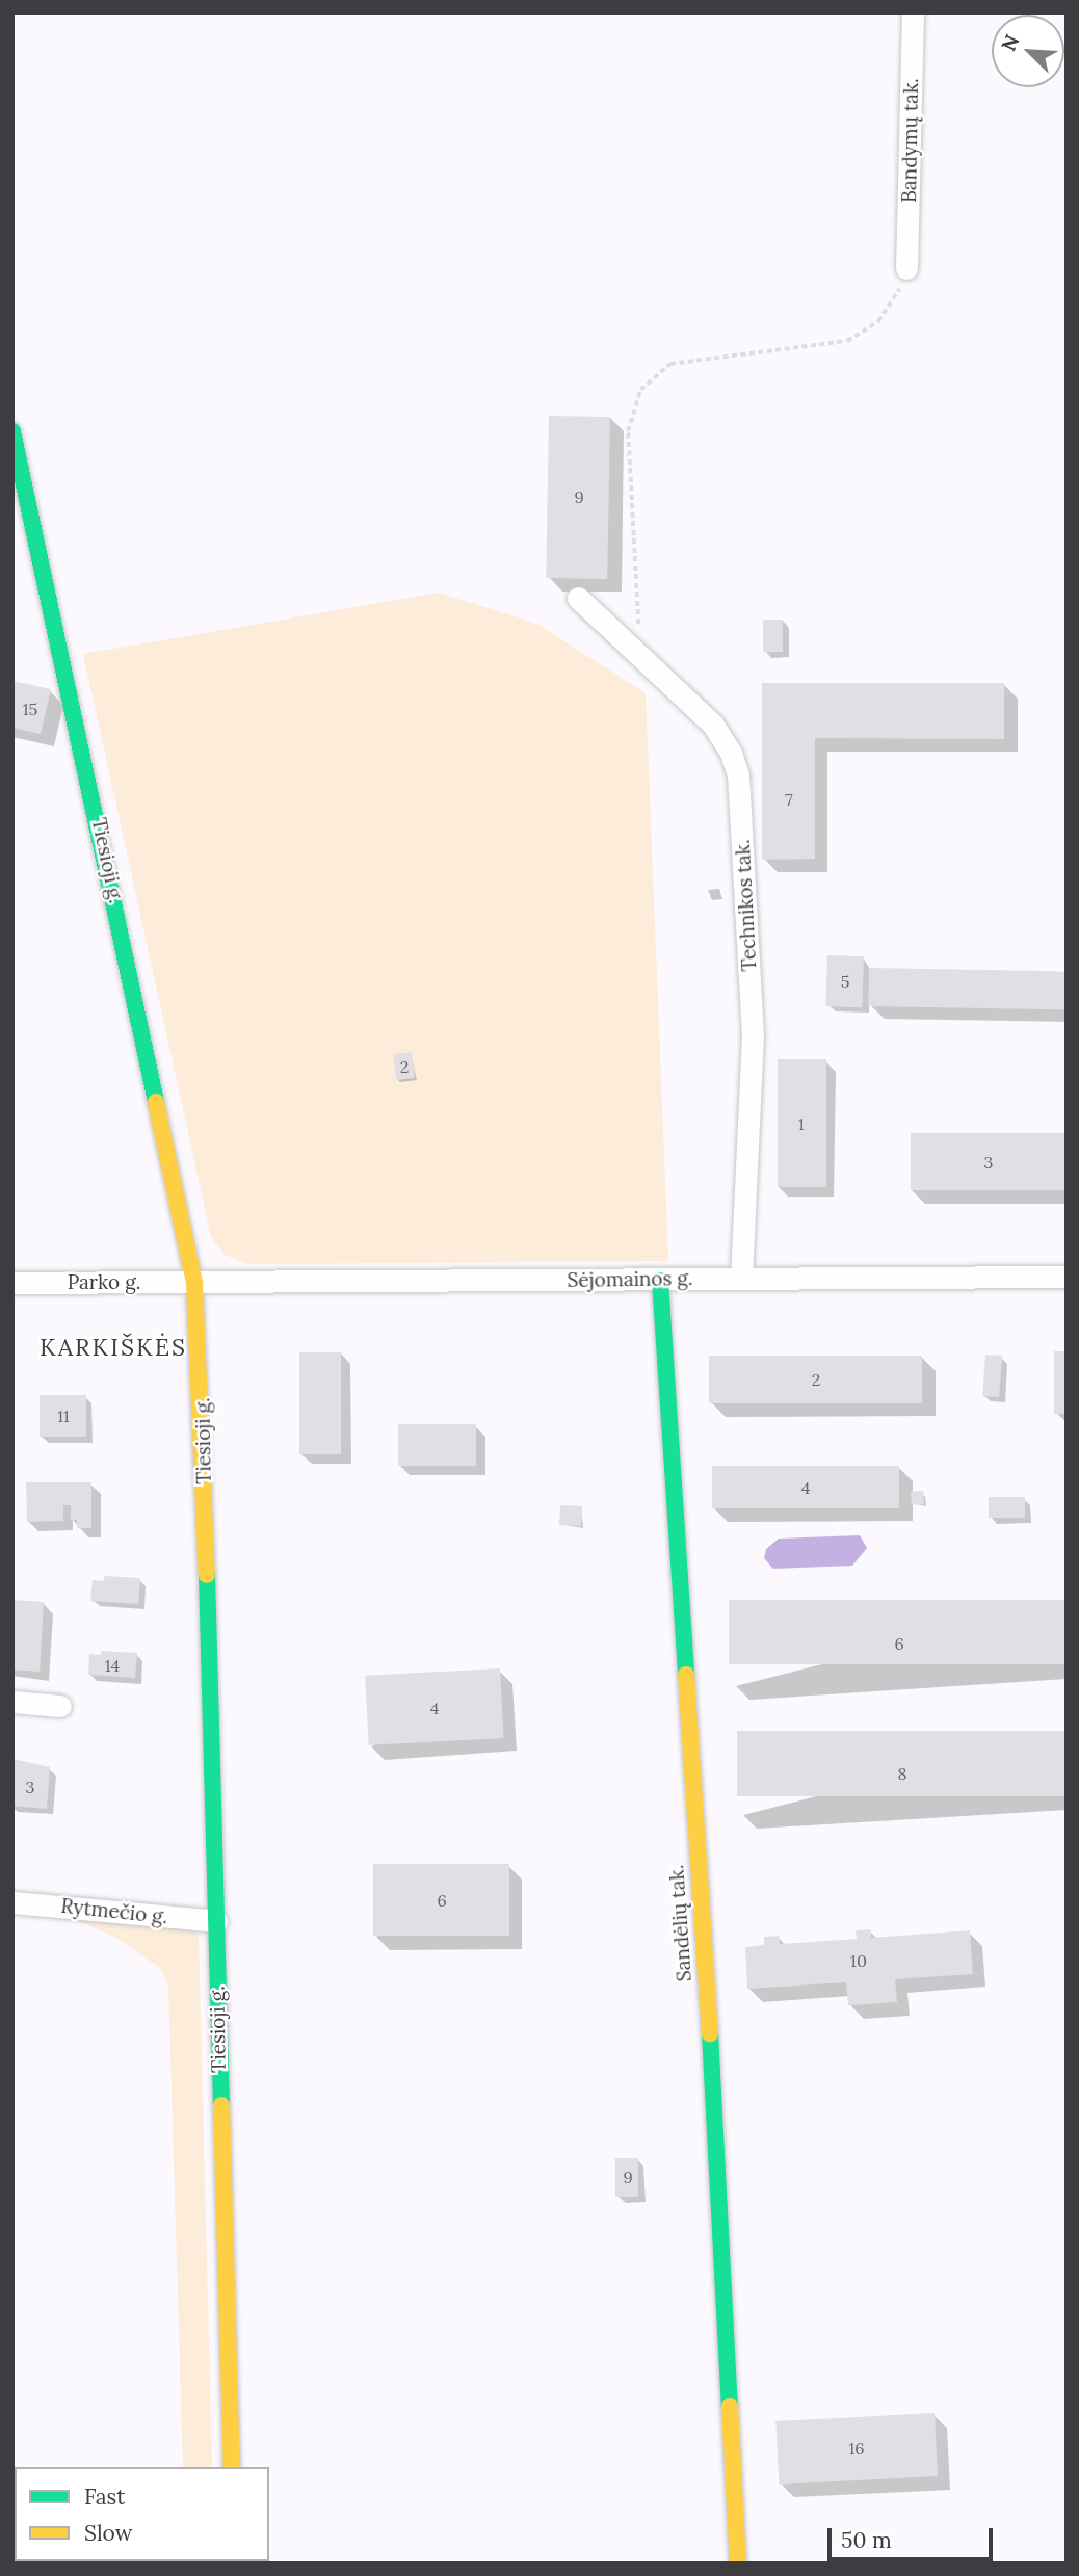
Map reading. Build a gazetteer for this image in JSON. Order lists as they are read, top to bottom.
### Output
{
  "streets": {
    "street": [
      "Bandymų tak.",
      "Tiesioji g.",
      "Technikos tak.",
      "Sėjomainos g.",
      "Parko g.",
      "Rytmečio g.",
      "Sandėlių tak."
    ]
  },
  "crossings": [
    ["Tiesioji g.", "Sėjomainos g."],
    ["Tiesioji g.", "Parko g."],
    ["Tiesioji g.", "Rytmečio g."],
    ["Technikos tak.", "Sėjomainos g."],
    ["Sėjomainos g.", "Parko g."],
    ["Sėjomainos g.", "Sandėlių tak."]
  ],
  "districts": ["KARKIŠKĖS"],
  "house_numbers": [
    "9",
    "15",
    "7",
    "5",
    "2",
    "1",
    "3",
    "2",
    "11",
    "4",
    "6",
    "14",
    "4",
    "8",
    "3",
    "6",
    "10",
    "9",
    "16"
  ],
  "legend": ["Fast", "Slow"],
  "scale_bar": "50 m",
  "north": "top left"
}
